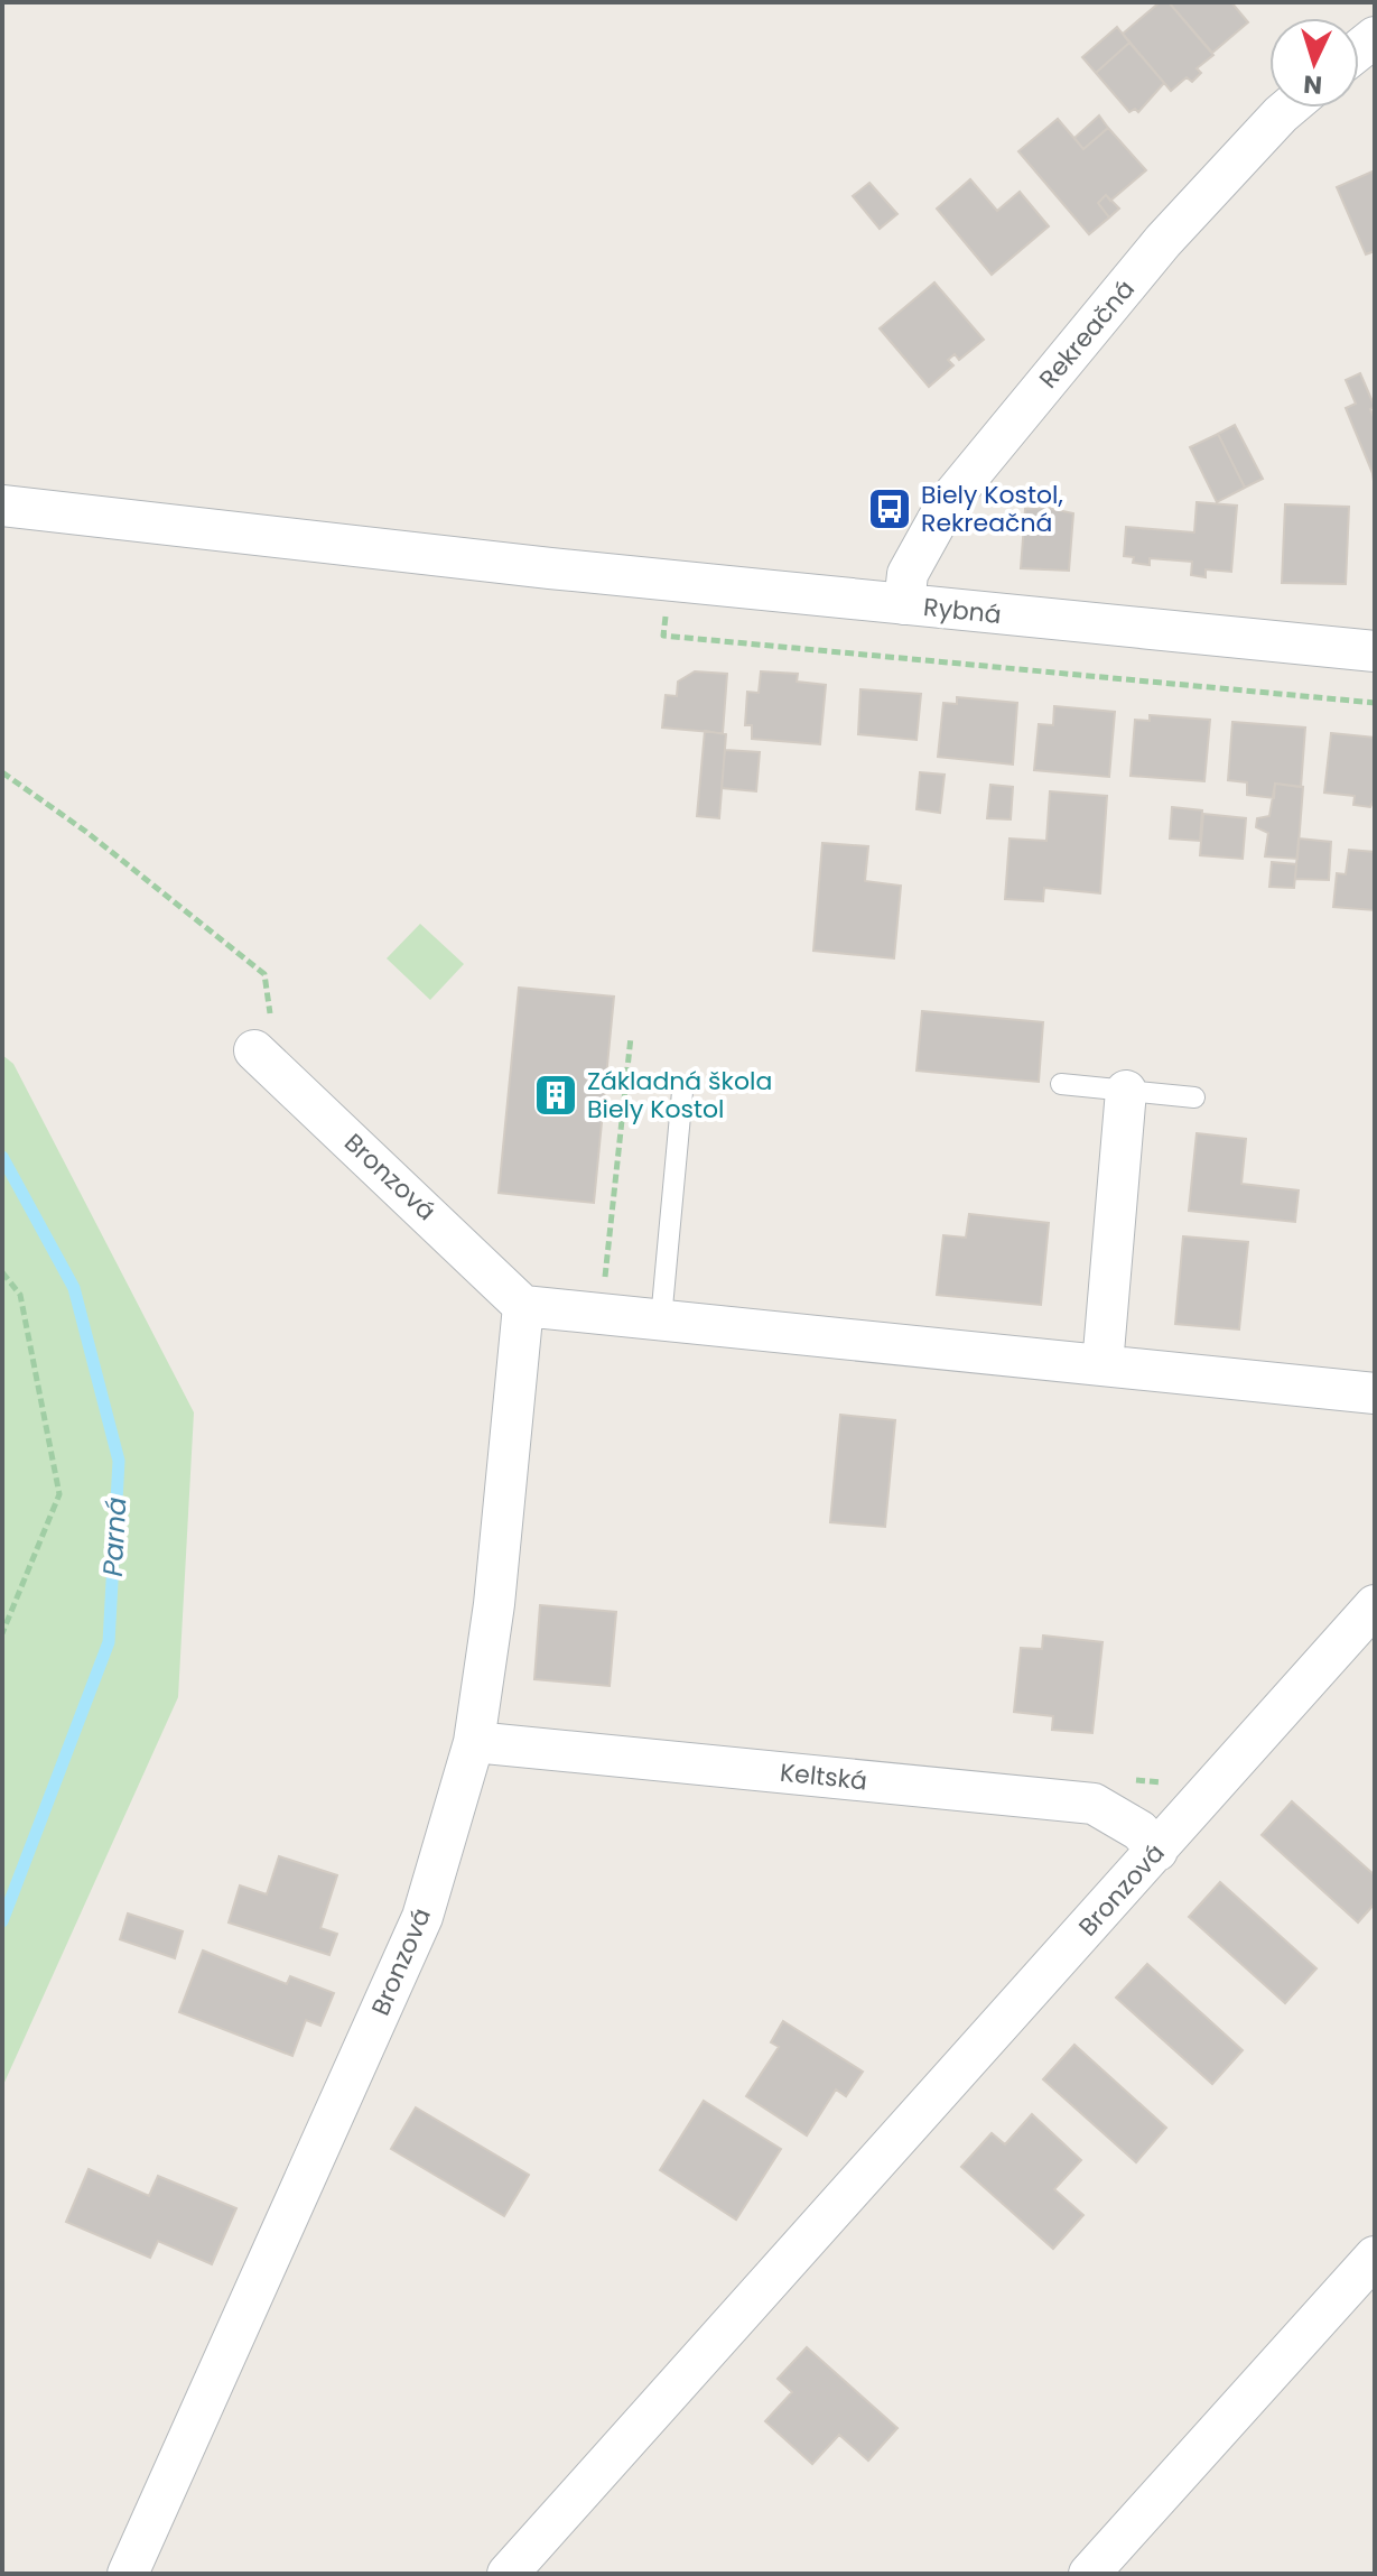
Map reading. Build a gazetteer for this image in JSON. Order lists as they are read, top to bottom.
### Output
{
  "streets": {
    "street": [
      "Rekreačná",
      "Rybná",
      "Bronzová",
      "Keltská"
    ]
  },
  "crossings": [
    ["Rekreačná", "Rybná"],
    ["Bronzová", "Keltská"]
  ],
  "water": ["Parná"],
  "places": {
    "bus stop": ["Biely Kostol, Rekreačná"],
    "building": ["Základná škola Biely Kostol"]
  },
  "north": "bottom"
}
